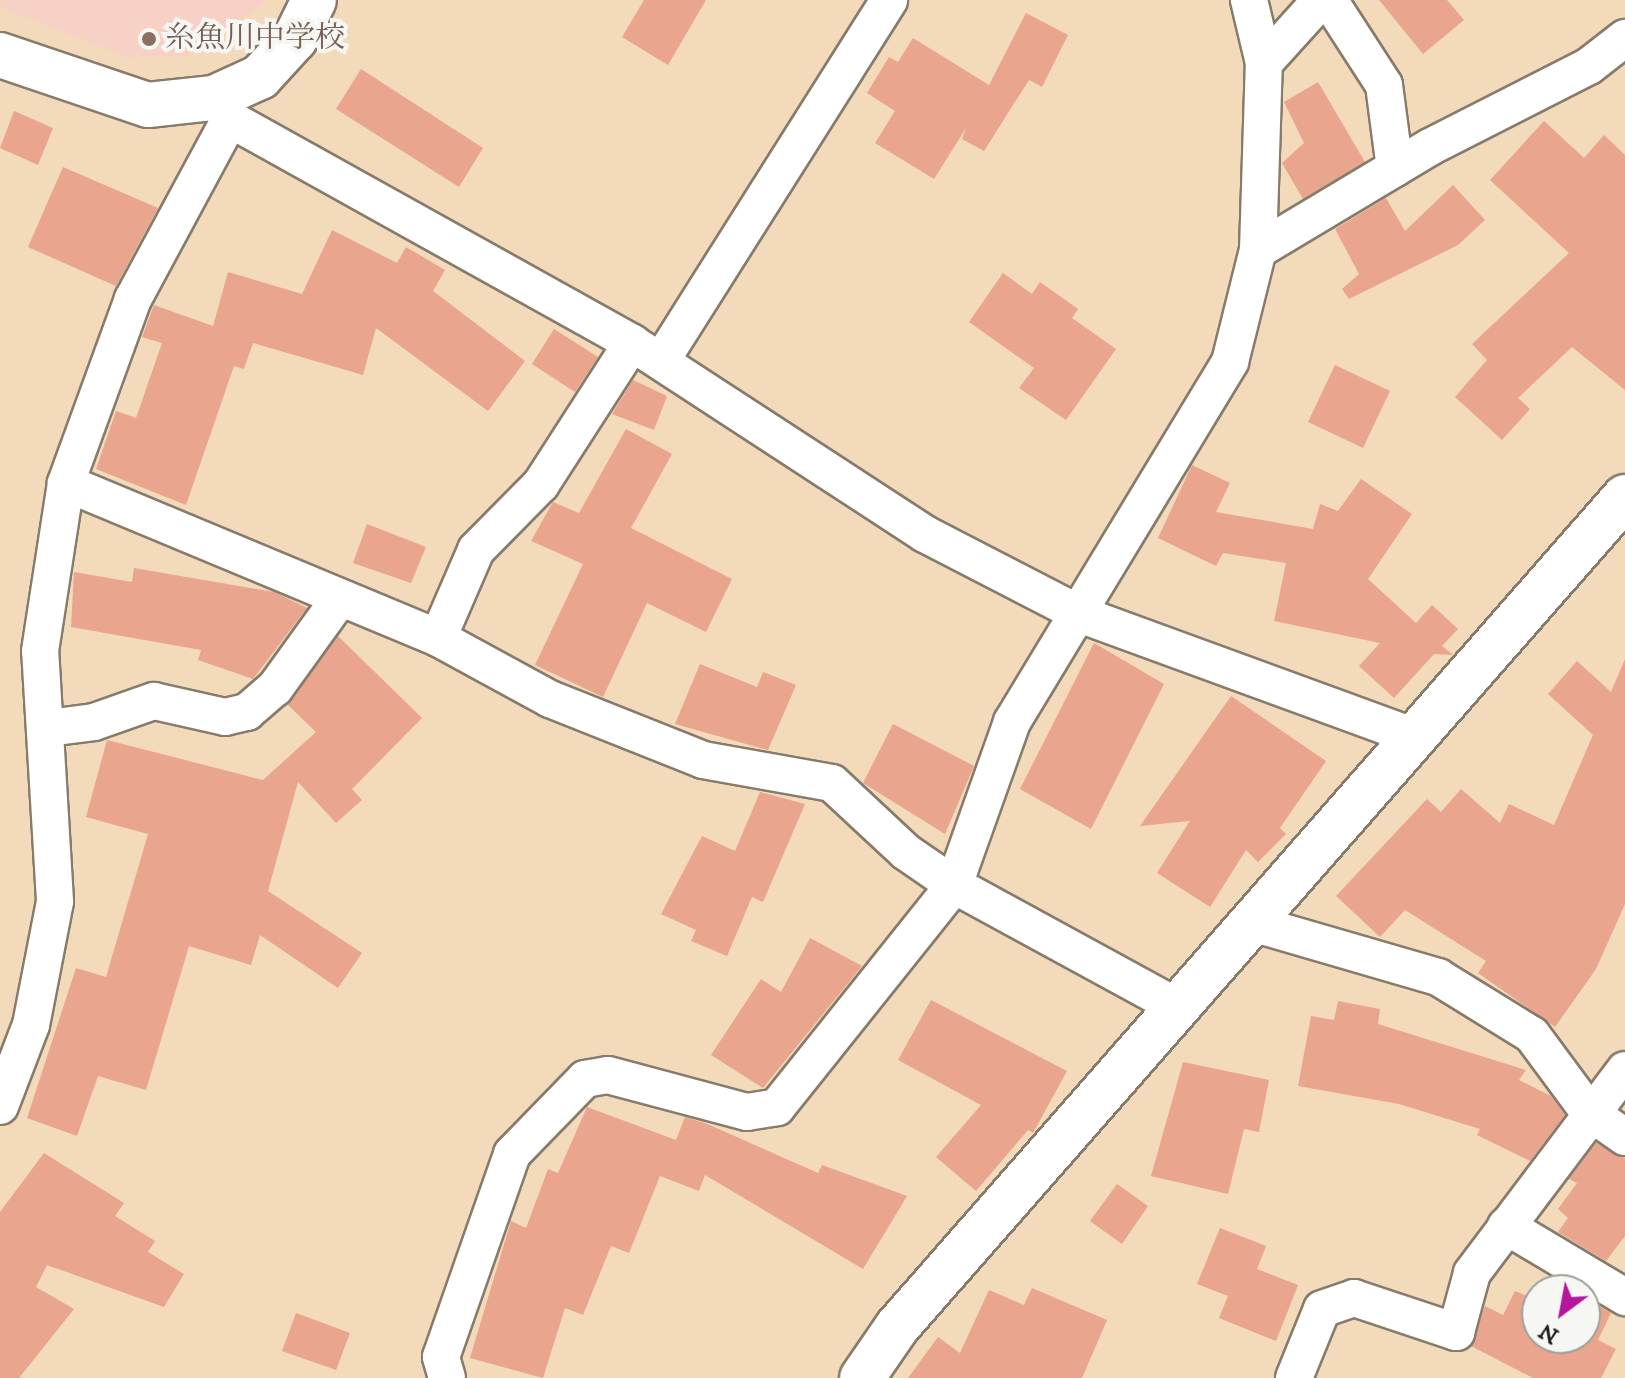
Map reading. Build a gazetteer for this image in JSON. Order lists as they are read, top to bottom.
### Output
{
  "places": ["糸魚川中学校"],
  "north": "bottom left"
}
